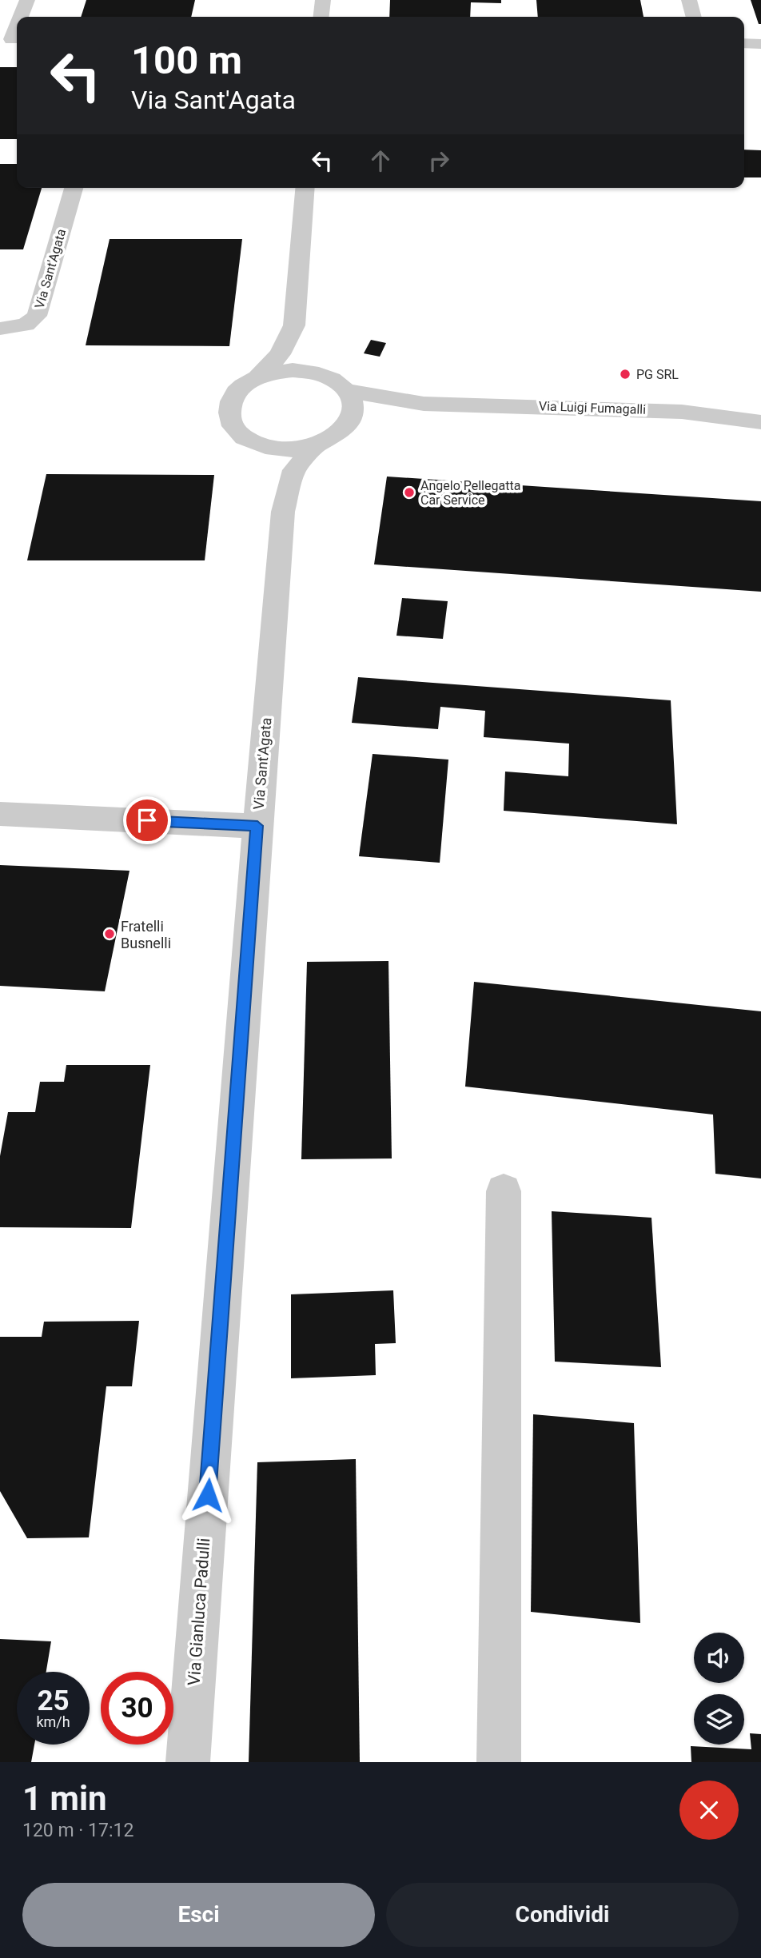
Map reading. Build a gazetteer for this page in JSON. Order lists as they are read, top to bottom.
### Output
{
  "streets": {
    "street": ["Via Sant'Agata", "Via Luigi Fumagalli", "Via Gianluca Padulli"]
  },
  "crossings": [
    ["Via Sant'Agata", "Via Gianluca Padulli"]
  ],
  "places": ["PG SRL", "Angelo Pellegatta Car Service", "Fratelli Busnelli"],
  "page": {
    "turn": ["100 m", "Via Sant'Agata"],
    "speed": "25 km/h",
    "limit": "30",
    "heading": ["1 min", "120 m · 17:12"],
    "buttons": ["Esci", "Condividi"]
  }
}
